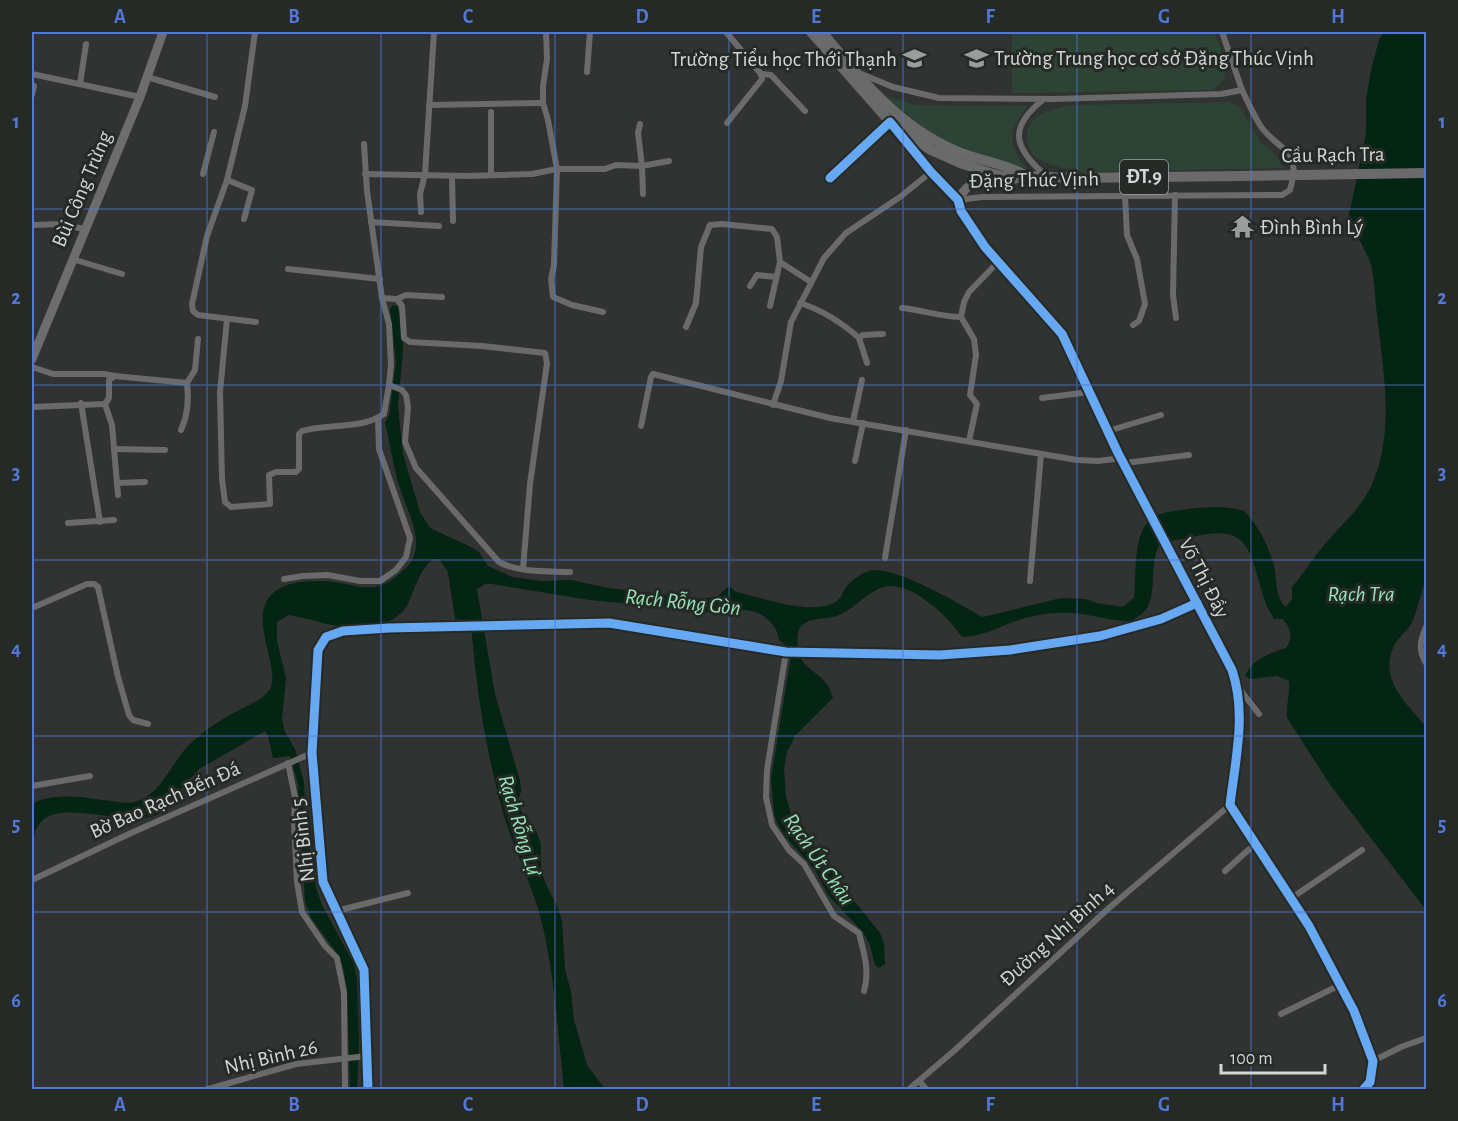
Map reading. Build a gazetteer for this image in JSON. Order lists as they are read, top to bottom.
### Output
{
  "streets": {
    "main road": ["Cầu Rạch Tra", "ĐT.9"],
    "street": [
      "Đặng Thúc Vịnh",
      "Bùi Công Trừng",
      "Võ Thị Đầy",
      "Bờ Bao Rạch Bến Đá",
      "Nhị Bình 5",
      "Đường Nhị Bình 4",
      "Nhị Bình 26"
    ]
  },
  "crossings": [
    ["Cầu Rạch Tra", "ĐT.9"],
    ["ĐT.9", "Đặng Thúc Vịnh"],
    ["ĐT.9", "Võ Thị Đầy"],
    ["Đặng Thúc Vịnh", "Võ Thị Đầy"],
    ["Võ Thị Đầy", "Đường Nhị Bình 4"],
    ["Bờ Bao Rạch Bến Đá", "Nhị Bình 5"],
    ["Nhị Bình 5", "Nhị Bình 26"]
  ],
  "water": [
    "Rạch Tra",
    "Rạch Rỗng Gòn",
    "Rạch Rỗng Lự",
    "Rạch Út Châu"
  ],
  "places": {
    "school or university": ["Trường Trung học cơ sở Đặng Thúc Vịnh", "Trường Tiểu học Thới Thạnh"],
    "temple": ["Đình Bình Lý"]
  },
  "scale_bar": "100 m",
  "grid": {
    "columns": [
      "A",
      "B",
      "C",
      "D",
      "E",
      "F",
      "G",
      "H"
    ],
    "rows": [
      "1",
      "2",
      "3",
      "4",
      "5",
      "6"
    ]
  }
}
